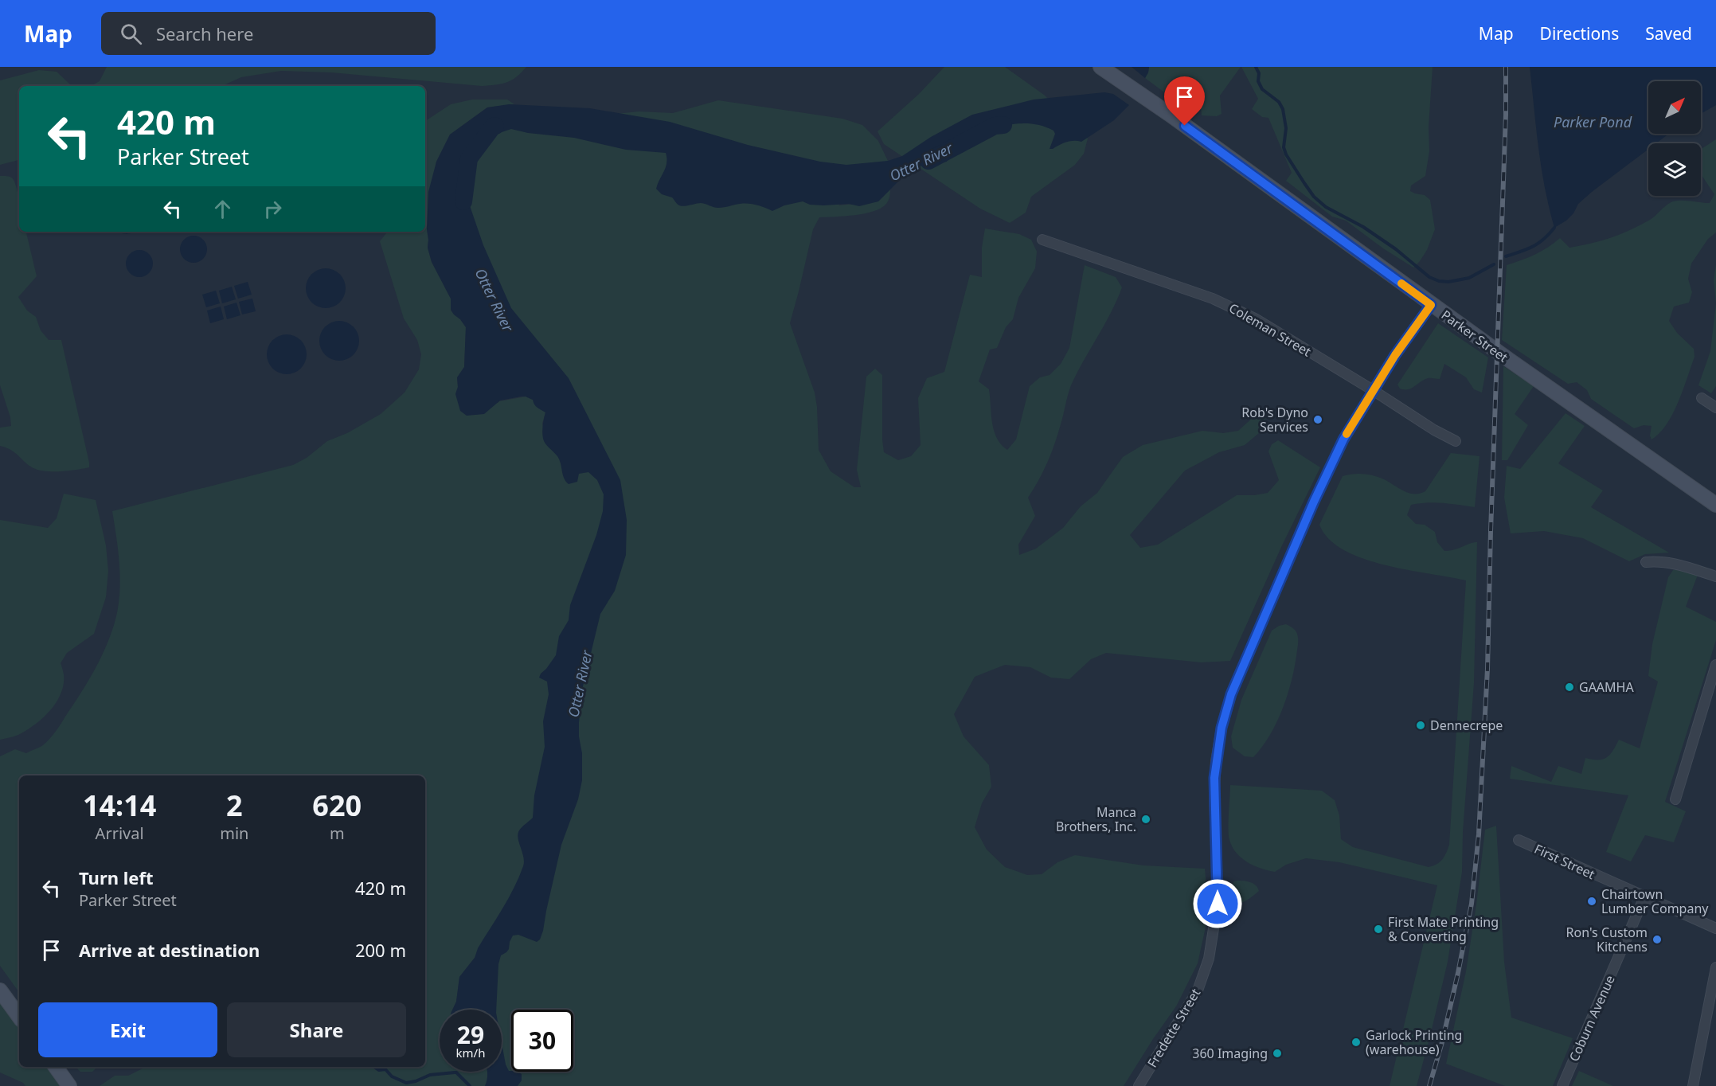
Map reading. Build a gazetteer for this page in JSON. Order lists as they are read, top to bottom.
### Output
{
  "streets": {
    "main road": ["Parker Street"],
    "street": [
      "Coleman Street",
      "First Street",
      "Coburn Avenue",
      "Fredette Street"
    ]
  },
  "crossings": [
    ["Coleman Street", "Fredette Street"],
    ["Parker Street", "Fredette Street"],
    ["First Street", "Coburn Avenue"]
  ],
  "water": ["Parker Pond", "Otter River"],
  "places": [
    "Rob's Dyno Services",
    "GAAMHA",
    "Dennecrepe",
    "Manca Brothers, Inc.",
    "Chairtown Lumber Company",
    "First Mate Printing & Converting",
    "Ron's Custom Kitchens",
    "Garlock Printing (warehouse)",
    "360 Imaging"
  ],
  "north": "top right",
  "page": {
    "header": "Map",
    "search": "Search here",
    "nav": ["Map", "Directions", "Saved"],
    "turn": ["420 m", "Parker Street"],
    "eta": [
      "14:14",
      "Arrival",
      "2",
      "min",
      "620",
      "m"
    ],
    "list": [
      {
        "name": "Turn left",
        "note": "Parker Street",
        "value": "420 m"
      },
      {
        "name": "Arrive at destination",
        "value": "200 m"
      }
    ],
    "buttons": ["Exit", "Share"],
    "speed": "29 km/h",
    "limit": "30"
  }
}
